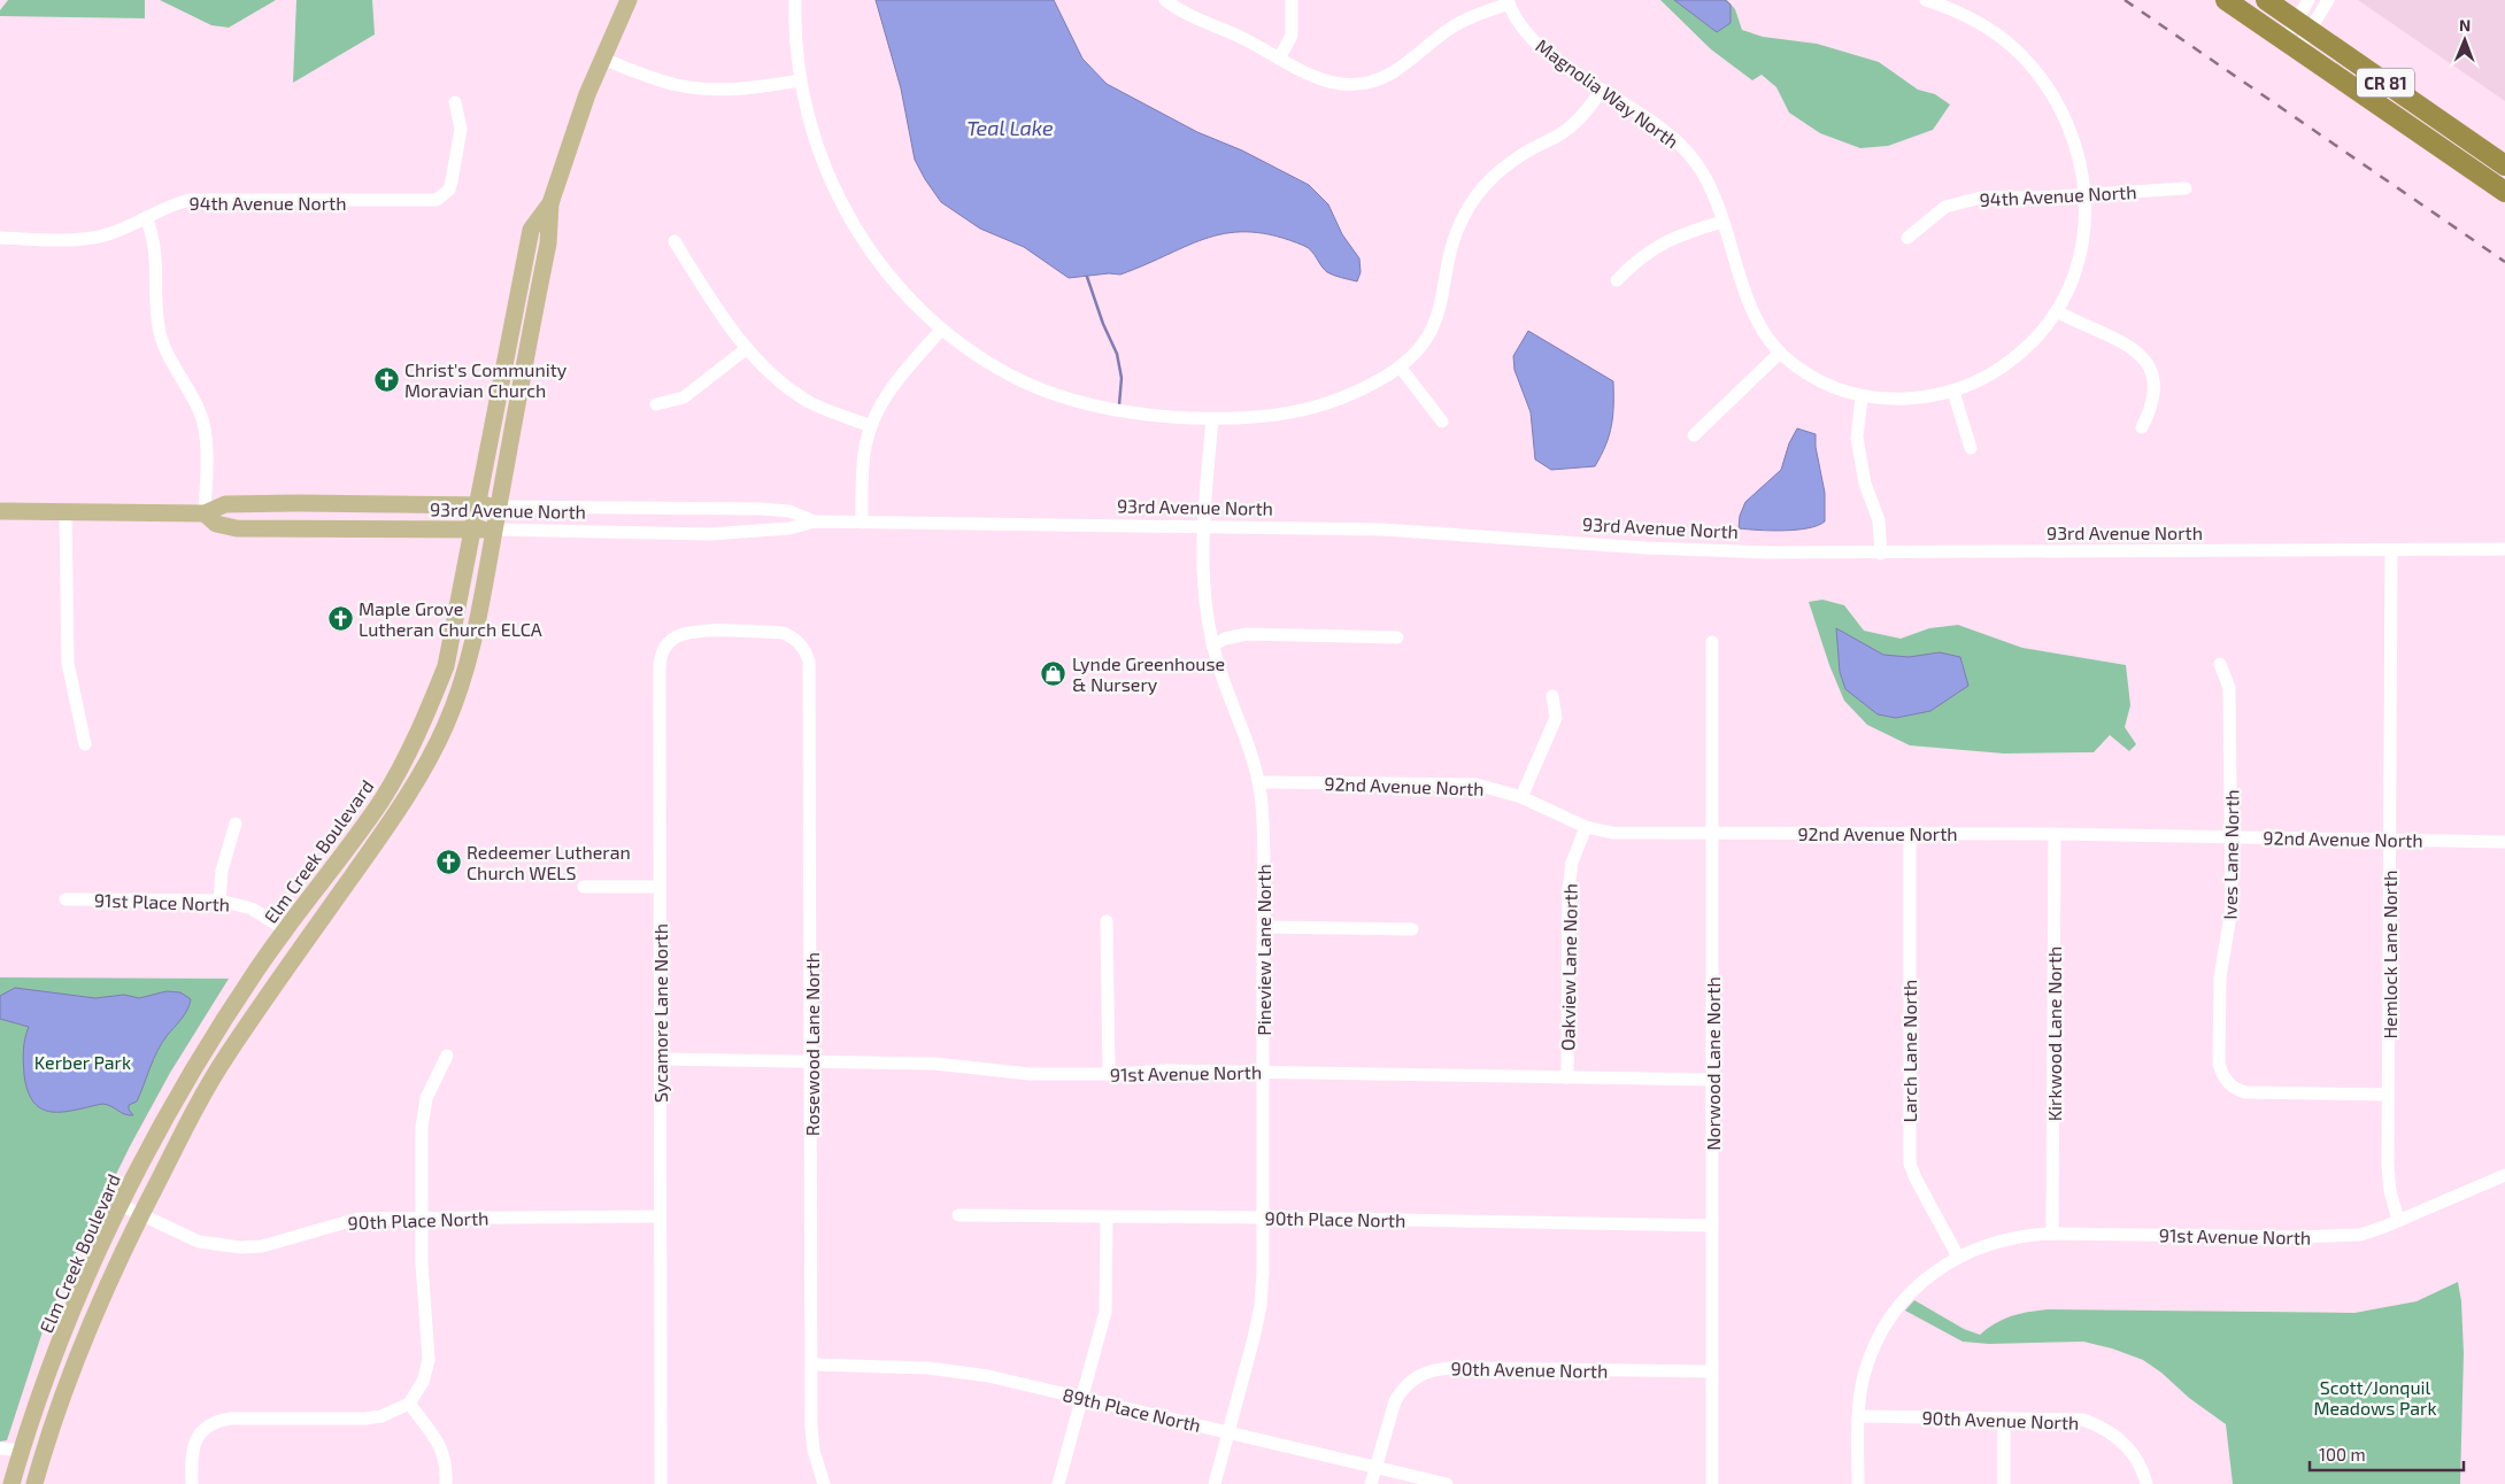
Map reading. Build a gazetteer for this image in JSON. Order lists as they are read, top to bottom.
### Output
{
  "streets": {
    "highway": ["CR 81"],
    "main road": ["93rd Avenue North", "Elm Creek Boulevard"],
    "street": [
      "Magnolia Way North",
      "94th Avenue North",
      "92nd Avenue North",
      "Ives Lane North",
      "91st Place North",
      "Pineview Lane North",
      "Hemlock Lane North",
      "Oakview Lane North",
      "Sycamore Lane North",
      "Kirkwood Lane North",
      "Rosewood Lane North",
      "Larch Lane North",
      "Norwood Lane North",
      "91st Avenue North",
      "90th Place North",
      "90th Avenue North",
      "89th Place North"
    ]
  },
  "crossings": [
    ["Magnolia Way North", "94th Avenue North"],
    ["93rd Avenue North", "Elm Creek Boulevard"],
    ["93rd Avenue North", "Pineview Lane North"],
    ["93rd Avenue North", "Hemlock Lane North"],
    ["92nd Avenue North", "Ives Lane North"],
    ["92nd Avenue North", "Pineview Lane North"],
    ["92nd Avenue North", "Hemlock Lane North"],
    ["92nd Avenue North", "Oakview Lane North"],
    ["92nd Avenue North", "Kirkwood Lane North"],
    ["92nd Avenue North", "Larch Lane North"],
    ["92nd Avenue North", "Norwood Lane North"],
    ["Elm Creek Boulevard", "91st Place North"],
    ["Elm Creek Boulevard", "90th Place North"],
    ["Ives Lane North", "Hemlock Lane North"],
    ["Pineview Lane North", "91st Avenue North"],
    ["Pineview Lane North", "90th Place North"],
    ["Pineview Lane North", "89th Place North"],
    ["Hemlock Lane North", "91st Avenue North"],
    ["Oakview Lane North", "91st Avenue North"],
    ["Sycamore Lane North", "Rosewood Lane North"],
    ["Sycamore Lane North", "91st Avenue North"],
    ["Sycamore Lane North", "90th Place North"],
    ["Kirkwood Lane North", "91st Avenue North"],
    ["Rosewood Lane North", "91st Avenue North"],
    ["Rosewood Lane North", "89th Place North"],
    ["Larch Lane North", "91st Avenue North"],
    ["Norwood Lane North", "91st Avenue North"],
    ["Norwood Lane North", "90th Place North"],
    ["Norwood Lane North", "90th Avenue North"],
    ["91st Avenue North", "90th Avenue North"],
    ["90th Avenue North", "89th Place North"]
  ],
  "water": ["Teal Lake"],
  "parks": ["Kerber Park", "Scott/Jonquil Meadows Park"],
  "places": {
    "church": ["Christ's Community Moravian Church", "Maple Grove Lutheran Church ELCA", "Redeemer Lutheran Church WELS"],
    "shop": ["Lynde Greenhouse & Nursery"]
  },
  "scale_bar": "100 m",
  "north": "top"
}
